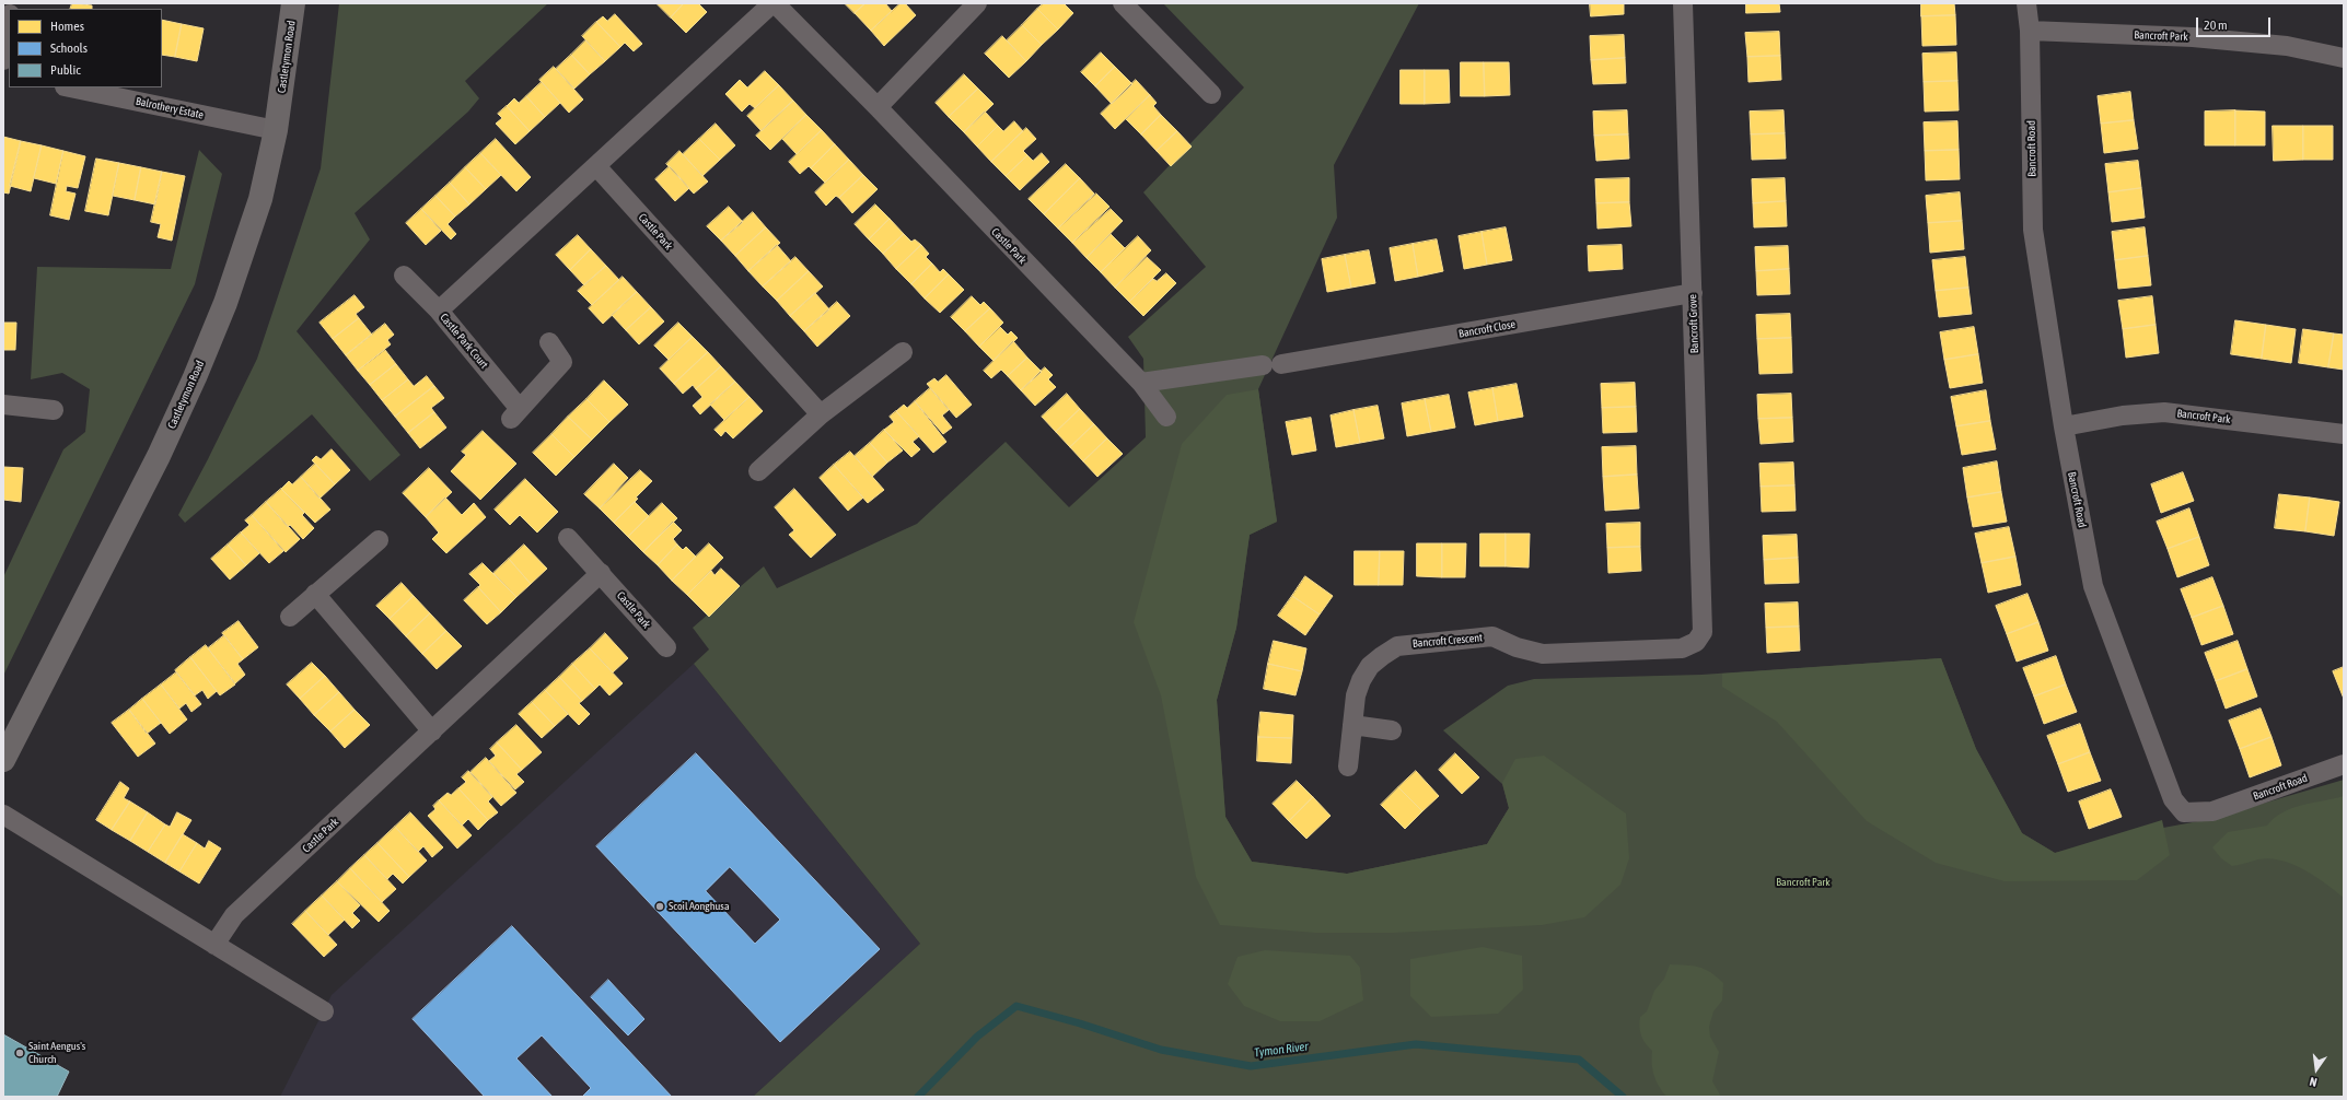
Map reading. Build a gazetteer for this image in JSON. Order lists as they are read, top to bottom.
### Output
{
  "streets": {
    "street": [
      "Bancroft Park",
      "Castletymon Road",
      "Balrothery Estate",
      "Bancroft Road",
      "Castle Park",
      "Bancroft Grove",
      "Bancroft Close",
      "Castle Park Court",
      "Bancroft Crescent"
    ]
  },
  "crossings": [
    ["Bancroft Park", "Bancroft Road"],
    ["Castletymon Road", "Balrothery Estate"],
    ["Castle Park", "Bancroft Close"],
    ["Castle Park", "Castle Park Court"],
    ["Bancroft Grove", "Bancroft Close"],
    ["Bancroft Grove", "Bancroft Crescent"]
  ],
  "water": ["Tymon River"],
  "parks": ["Bancroft Park"],
  "places": ["Scoil Aonghusa", "Saint Aengus's Church"],
  "legend": ["Homes", "Schools", "Public"],
  "scale_bar": "20 m",
  "north": "bottom"
}
